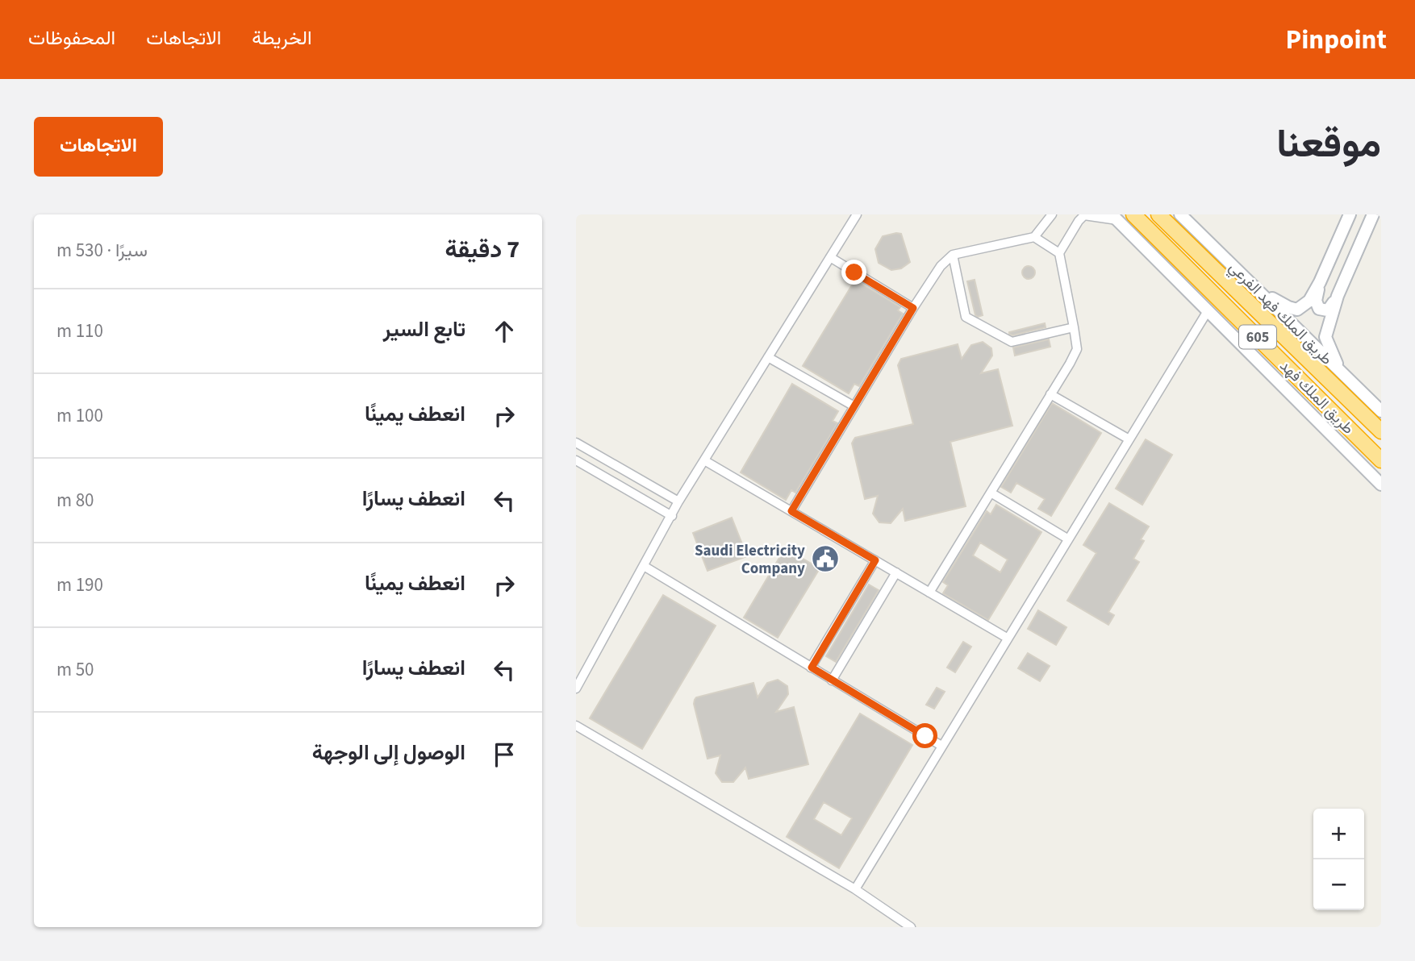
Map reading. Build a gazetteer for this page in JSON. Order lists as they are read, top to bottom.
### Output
{
  "streets": {
    "highway": ["605", "طريق الملك فهد"],
    "main road": ["طريق الملك فهد الفرعي"]
  },
  "places": {
    "public building": ["Saudi Electricity Company"]
  },
  "page": {
    "header": "Pinpoint",
    "nav": ["الخريطة", "الاتجاهات", "المحفوظات"],
    "title": "موقعنا",
    "buttons": "الاتجاهات",
    "heading": ["7 دقيقة", "سيرًا · 530 m"],
    "list": [
      ["تابع السير", "110 m"],
      ["انعطف يمينًا", "100 m"],
      ["انعطف يسارًا", "80 m"],
      ["انعطف يمينًا", "190 m"],
      ["انعطف يسارًا", "50 m"],
      "الوصول إلى الوجهة"
    ],
    "map_buttons": ["+", "−"]
  }
}
